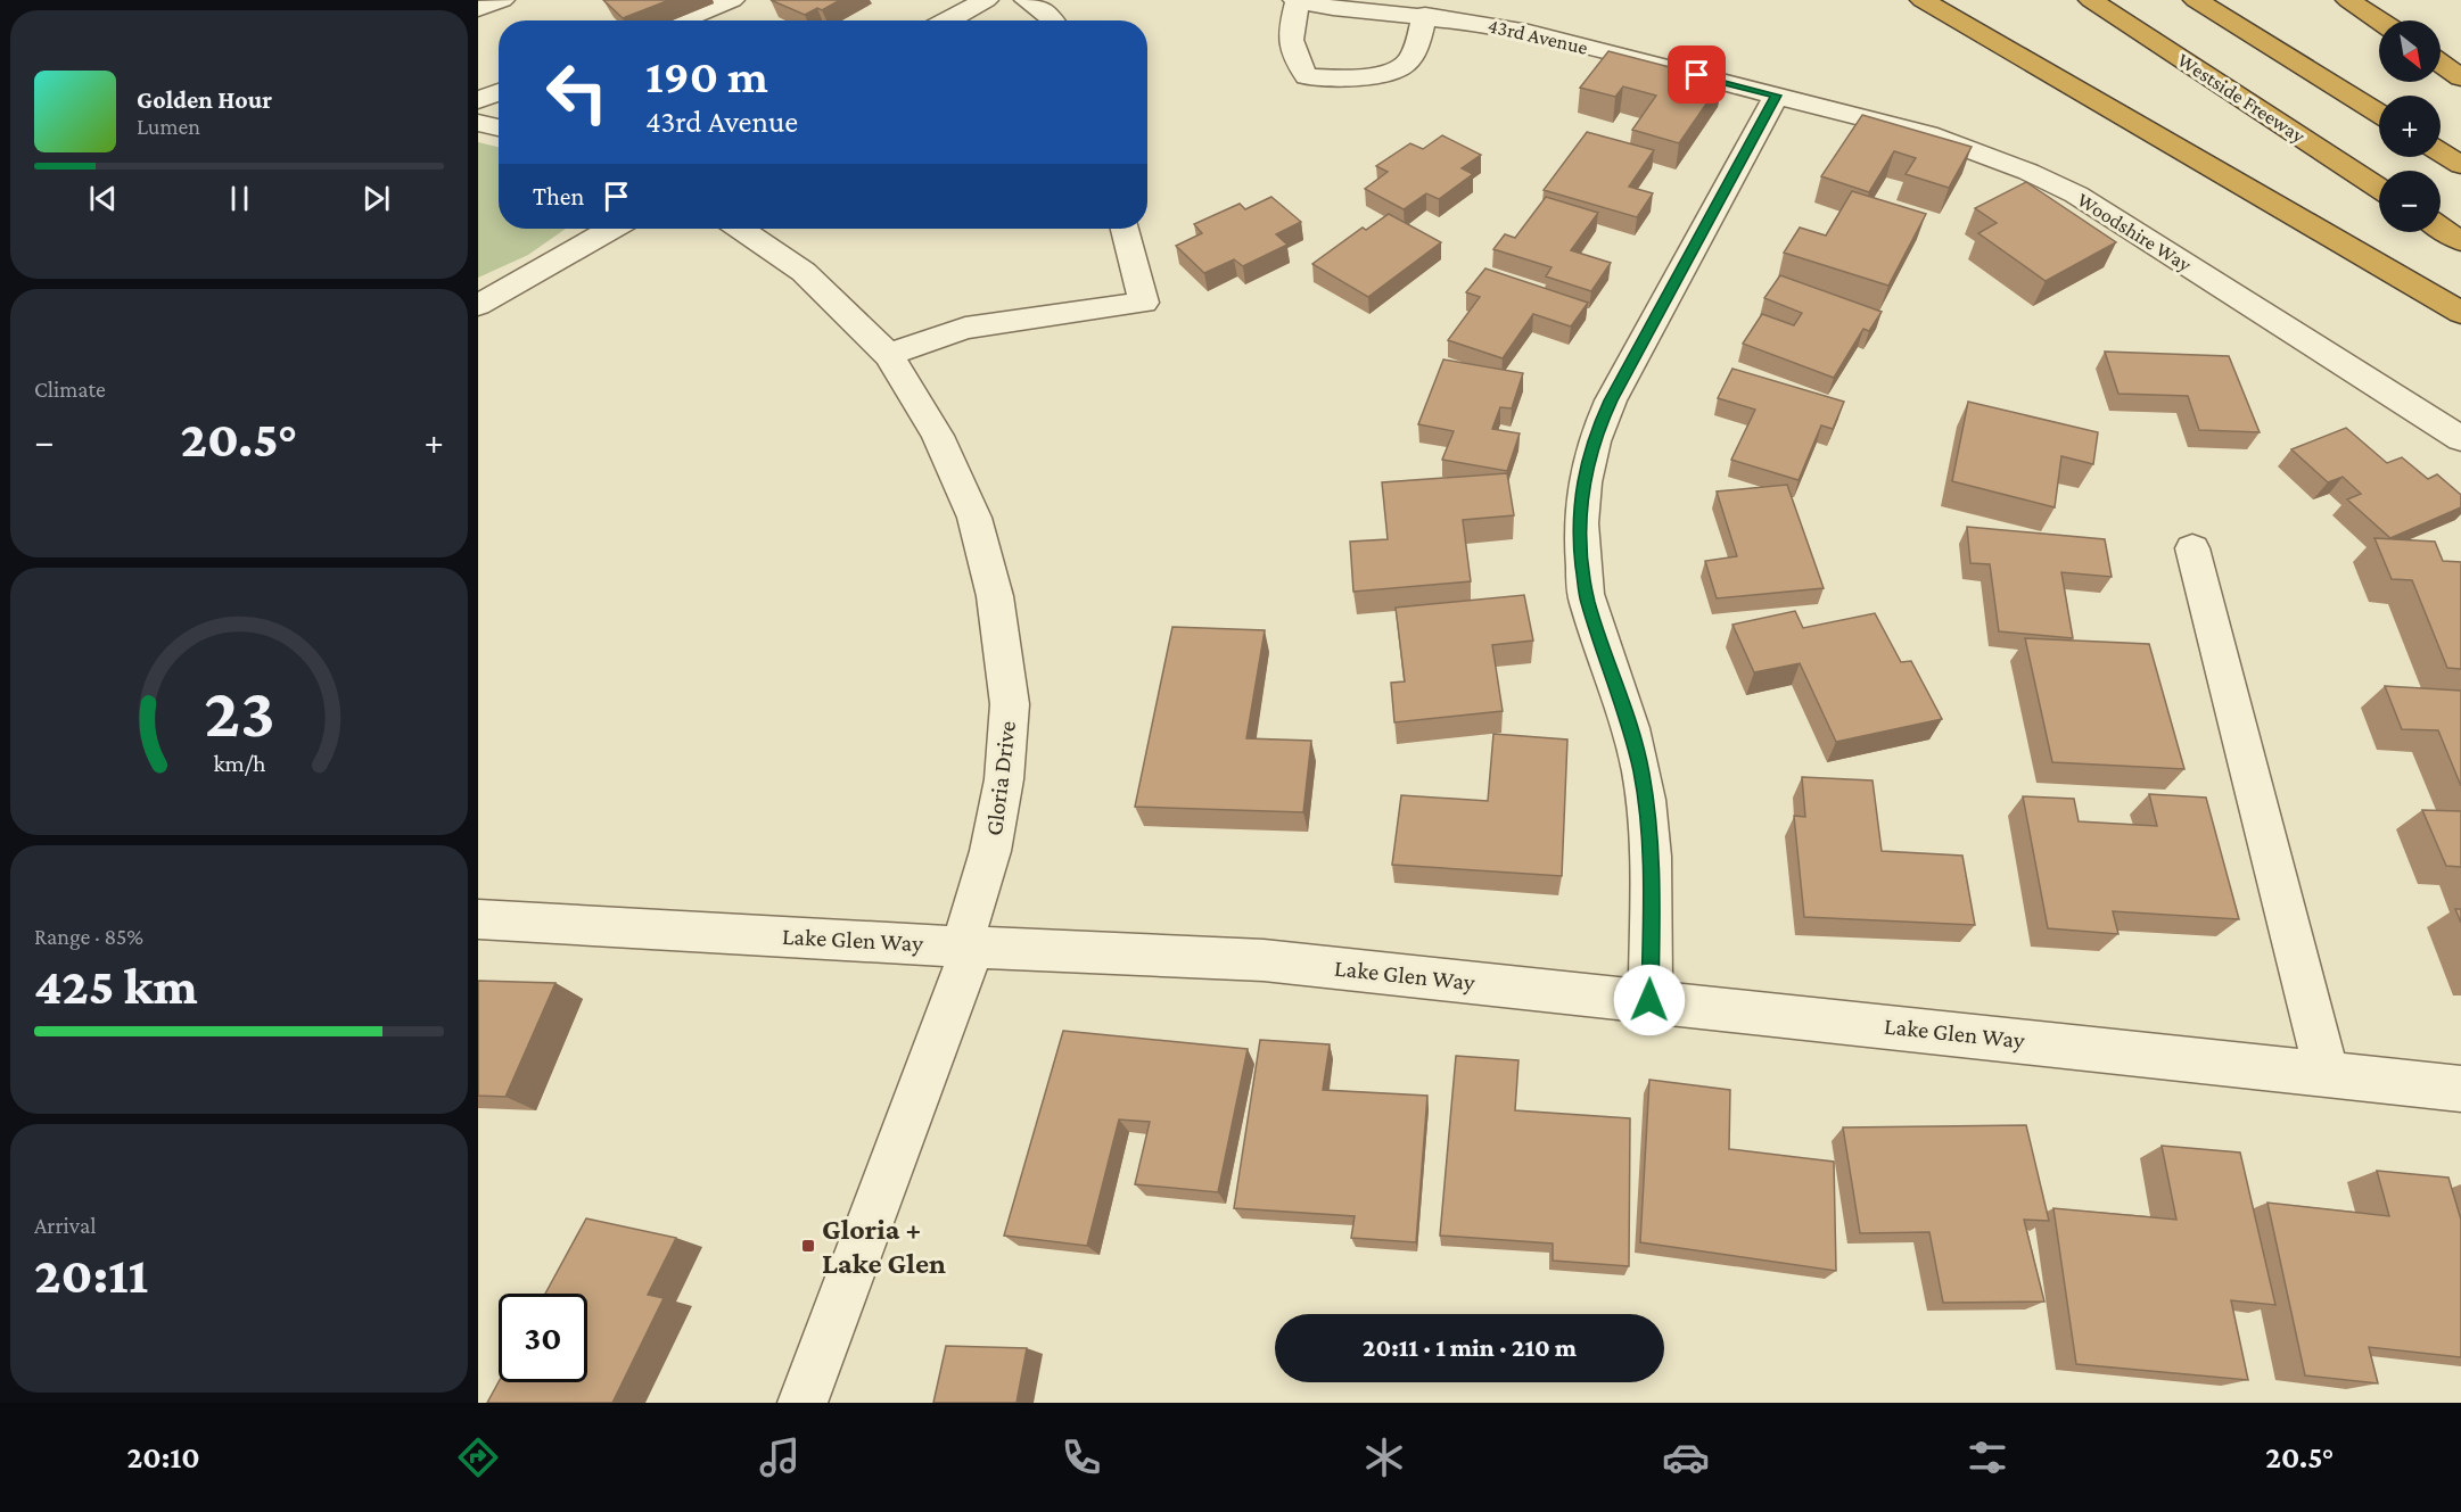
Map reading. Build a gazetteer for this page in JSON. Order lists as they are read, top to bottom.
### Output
{
  "streets": {
    "highway": ["Westside Freeway"],
    "street": [
      "43rd Avenue",
      "Woodshire Way",
      "Gloria Drive",
      "Lake Glen Way"
    ]
  },
  "crossings": [
    ["43rd Avenue", "Woodshire Way"],
    ["Gloria Drive", "Lake Glen Way"]
  ],
  "places": {
    "transit": ["Gloria + Lake Glen"]
  },
  "north": "bottom right",
  "page": {
    "map_buttons": ["+", "−"],
    "turn": ["190 m", "43rd Avenue"],
    "song": ["Golden Hour", "Lumen"],
    "then": "Then",
    "tile": [
      "Climate",
      ["Range · 85%", "425 km"],
      ["Arrival", "20:11"]
    ],
    "heat": ["−", "20.5°", "+"],
    "limit": "30",
    "trip": "20:11 · 1 min · 210 m",
    "tabs": ["20:10", "20.5°"],
    "gauge": ["23", "km/h"]
  }
}
